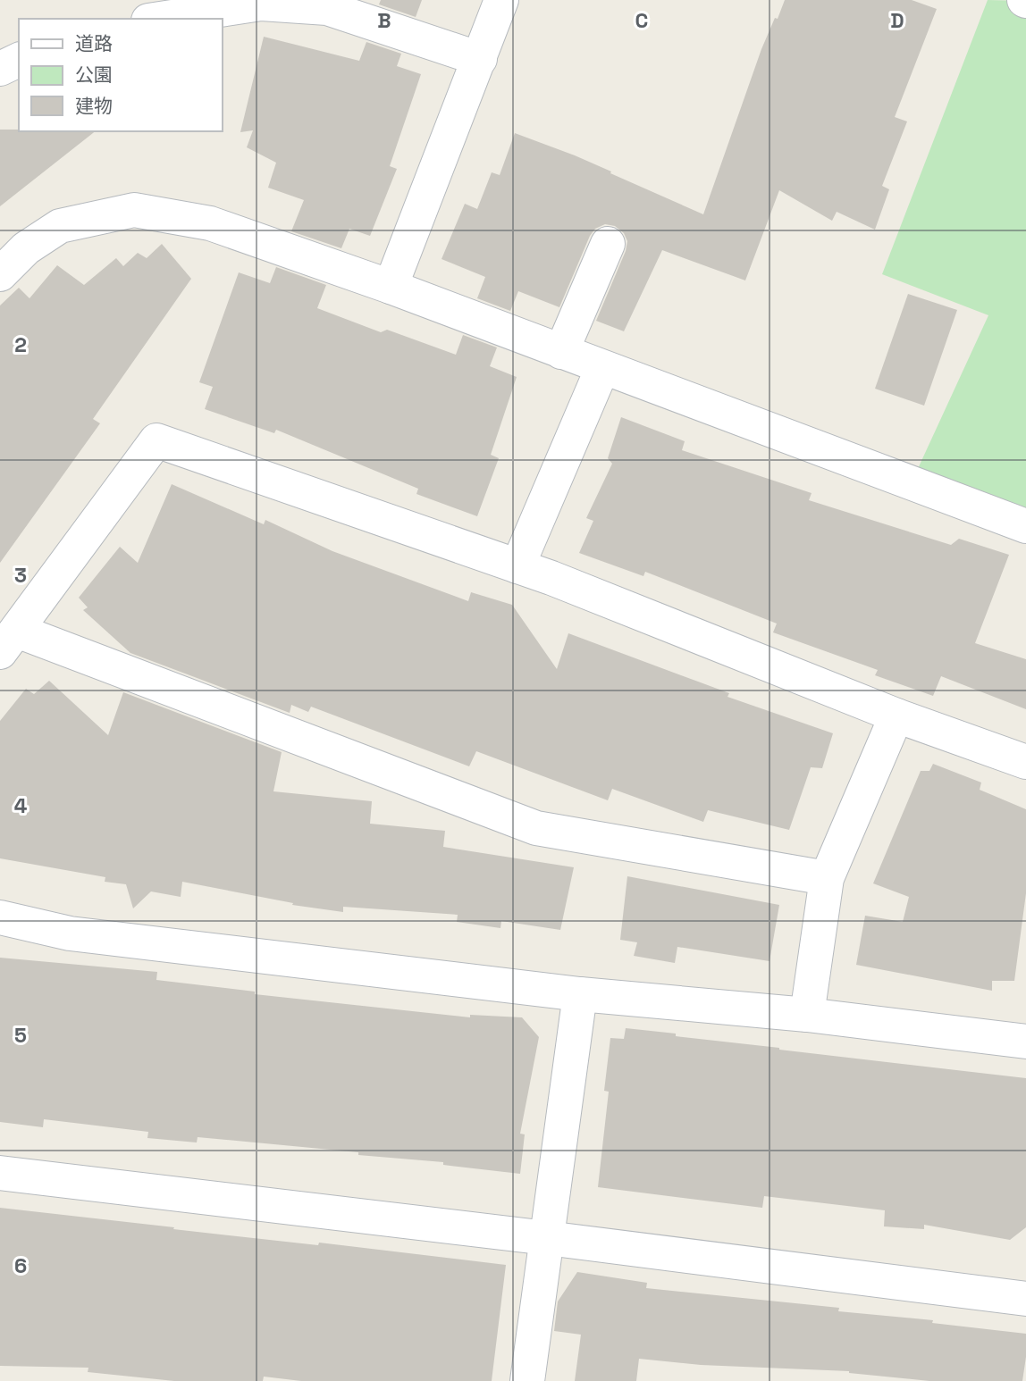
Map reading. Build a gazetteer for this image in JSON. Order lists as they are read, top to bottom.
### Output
{
  "legend": ["道路", "公園", "建物"],
  "grid": {
    "columns": ["B", "C", "D"],
    "rows": [
      "2",
      "3",
      "4",
      "5",
      "6"
    ]
  }
}
